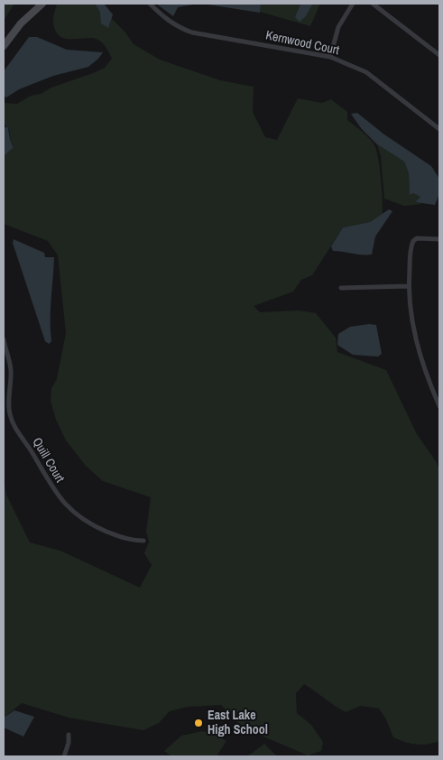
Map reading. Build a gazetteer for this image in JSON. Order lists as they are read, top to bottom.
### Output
{
  "streets": {
    "street": ["Kernwood Court", "Quill Court"]
  },
  "places": ["East Lake High School"]
}
